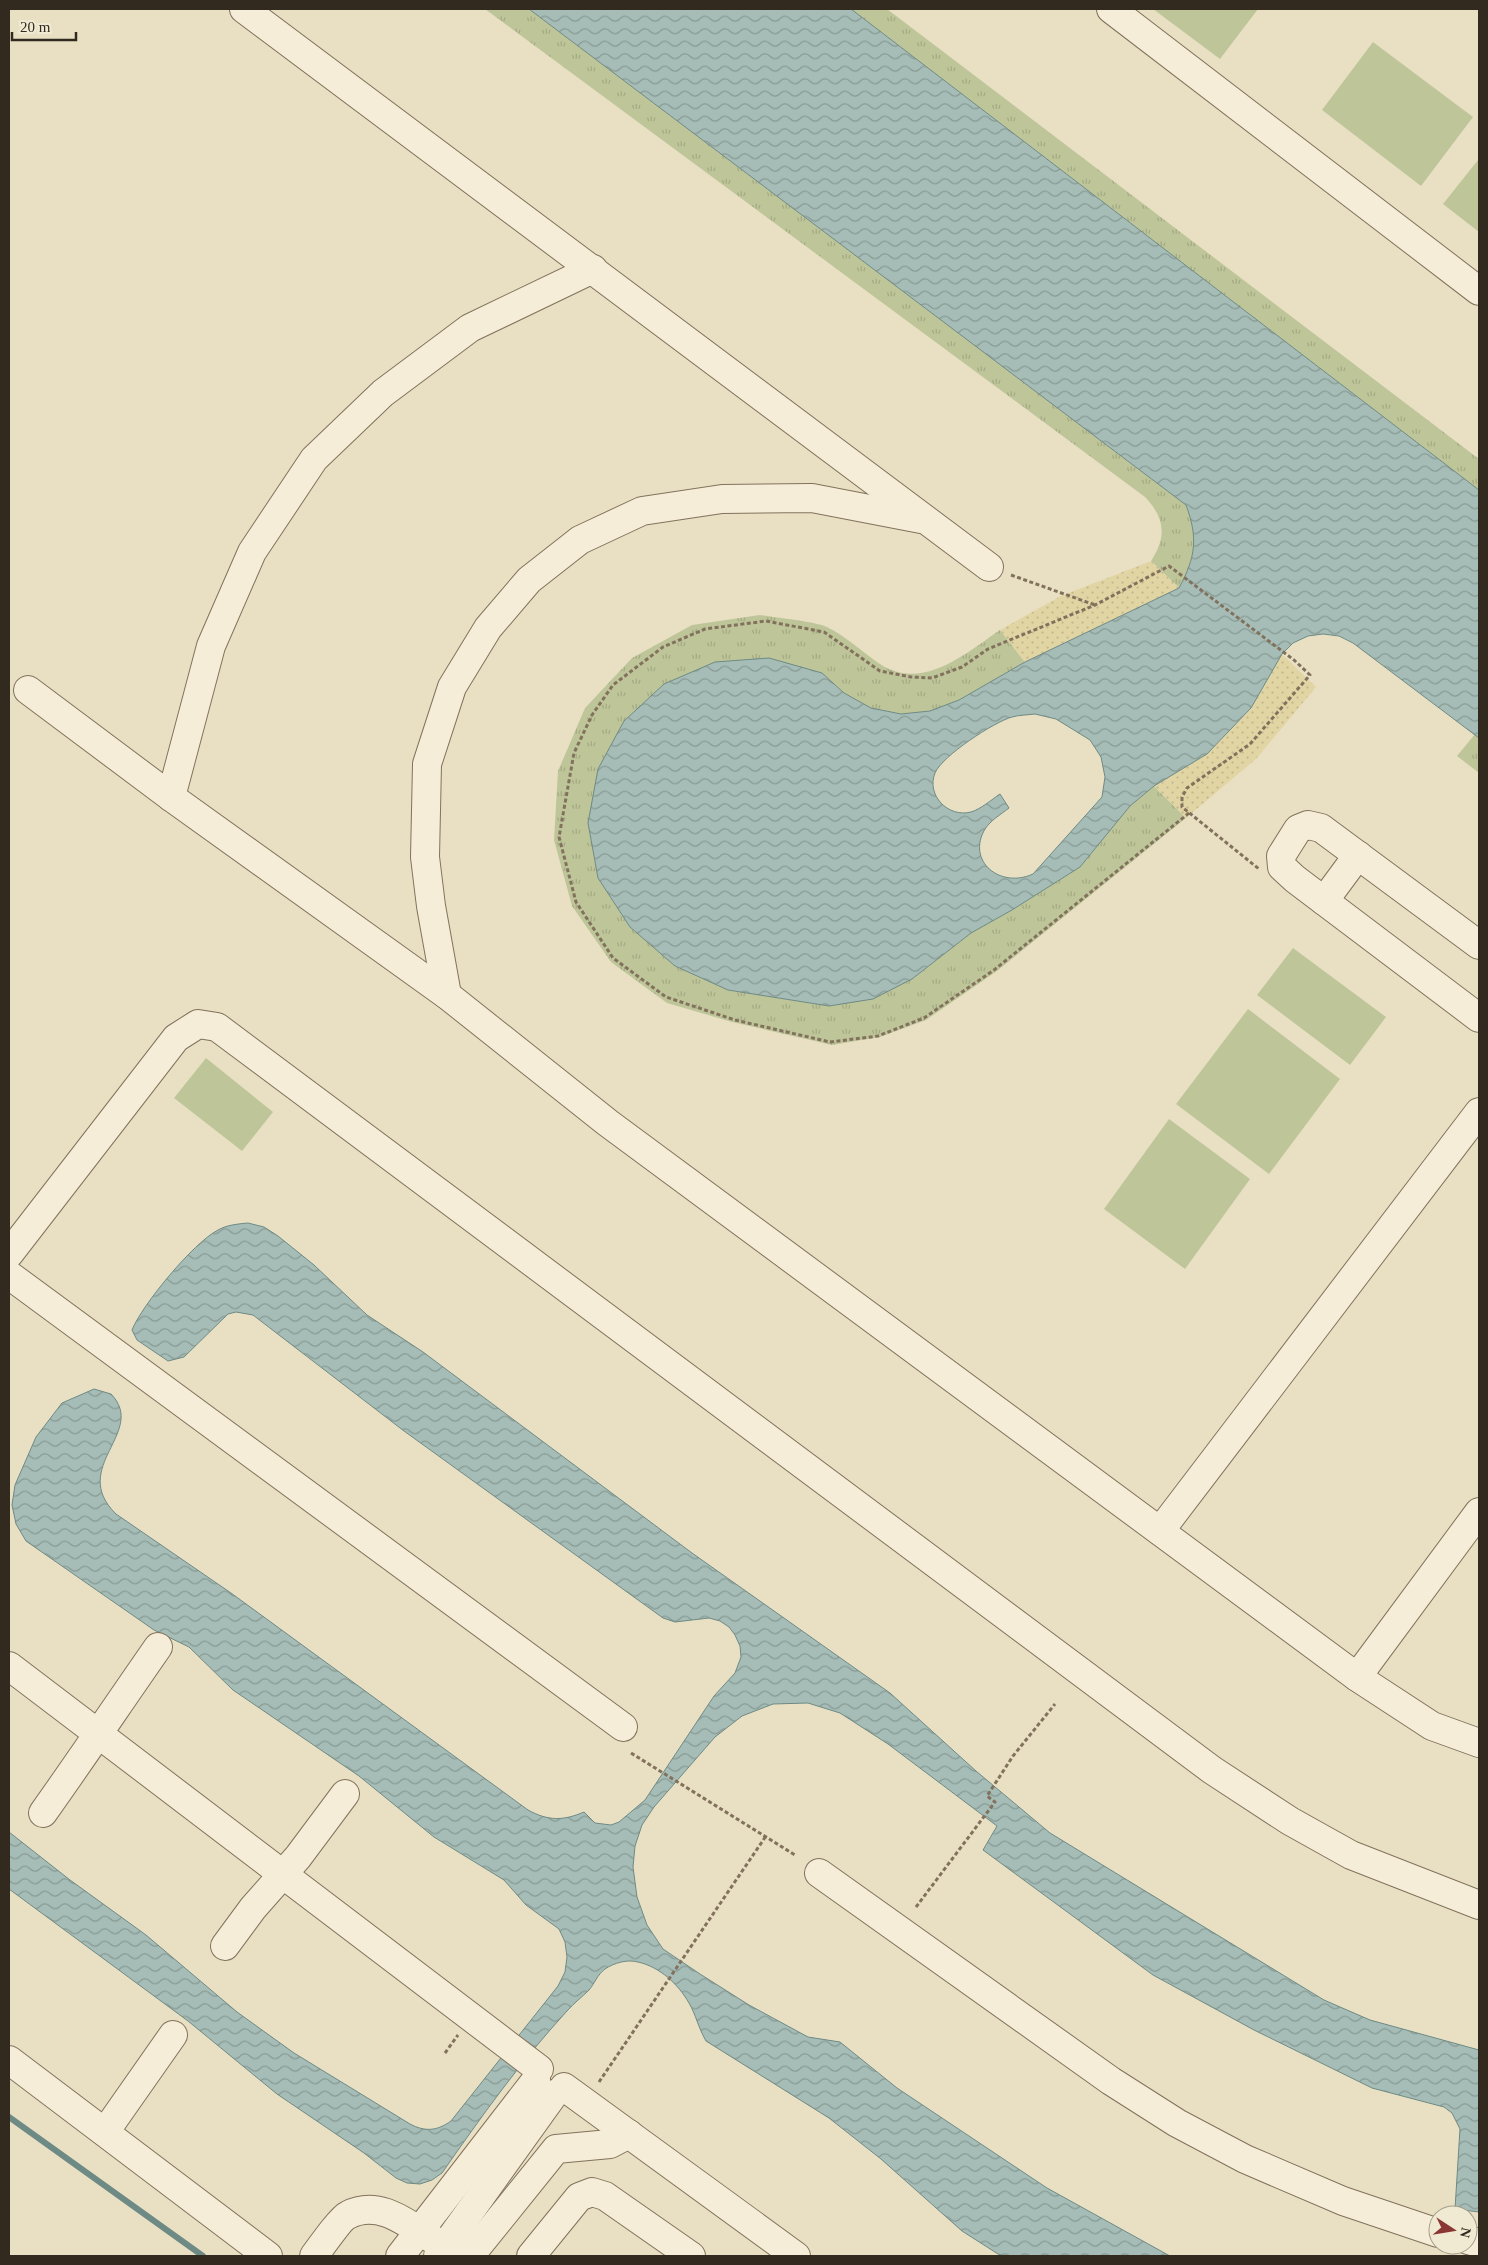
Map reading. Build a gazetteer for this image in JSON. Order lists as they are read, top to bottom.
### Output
{
  "scale_bar": "20 m",
  "north": "right"
}
